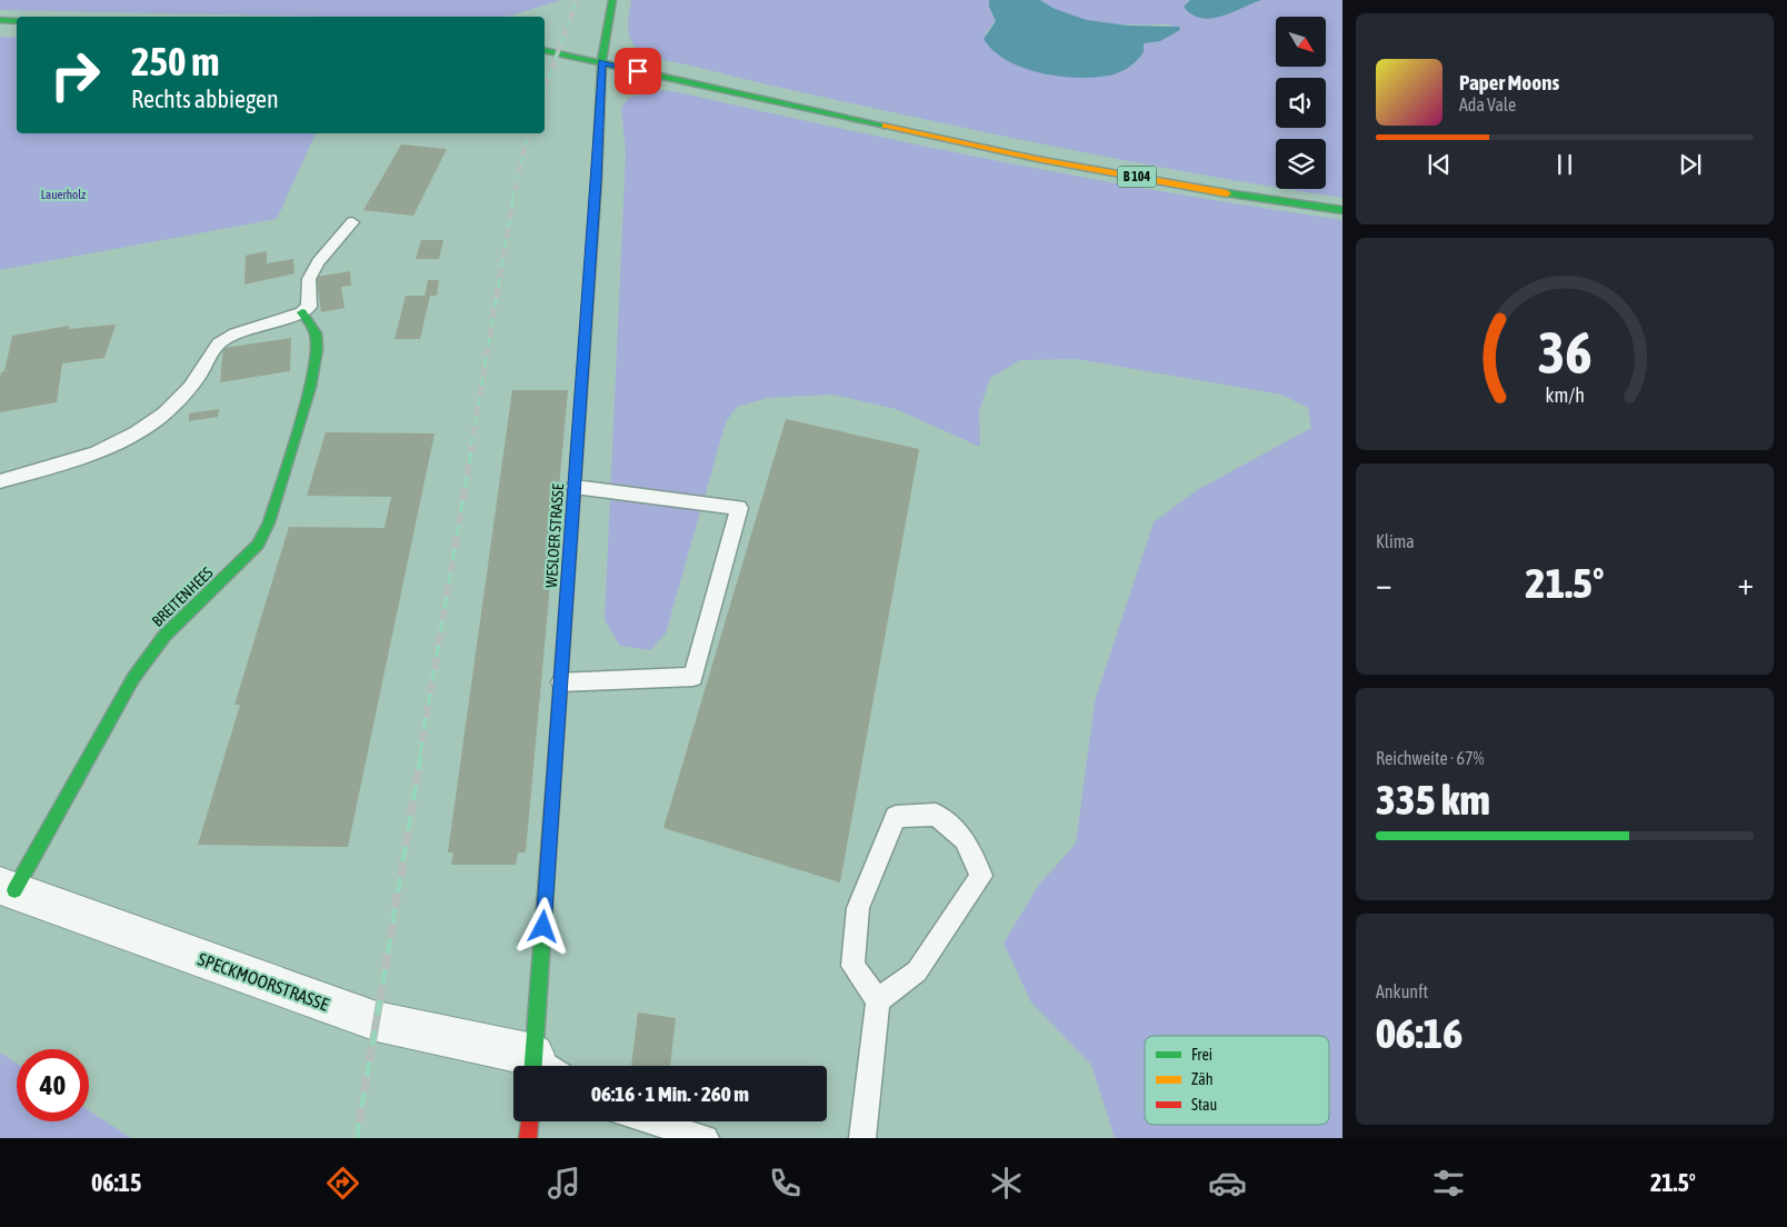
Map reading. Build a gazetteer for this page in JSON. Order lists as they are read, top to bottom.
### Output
{
  "streets": {
    "street": [
      "B 104",
      "WESLOER STRASSE",
      "BREITENHEES",
      "SPECKMOORSTRASSE"
    ]
  },
  "crossings": [
    ["B 104", "WESLOER STRASSE"],
    ["BREITENHEES", "SPECKMOORSTRASSE"]
  ],
  "parks": ["Lauerholz"],
  "legend": ["Frei", "Zäh", "Stau"],
  "north": "bottom right",
  "page": {
    "turn": ["250 m", "Rechts abbiegen"],
    "song": ["Paper Moons", "Ada Vale"],
    "tile": [
      "Klima",
      ["Reichweite · 67%", "335 km"],
      ["Ankunft", "06:16"]
    ],
    "heat": ["−", "21.5°", "+"],
    "limit": "40",
    "trip": "06:16 · 1 Min. · 260 m",
    "tabs": ["06:15", "21.5°"],
    "gauge": ["36", "km/h"]
  }
}
